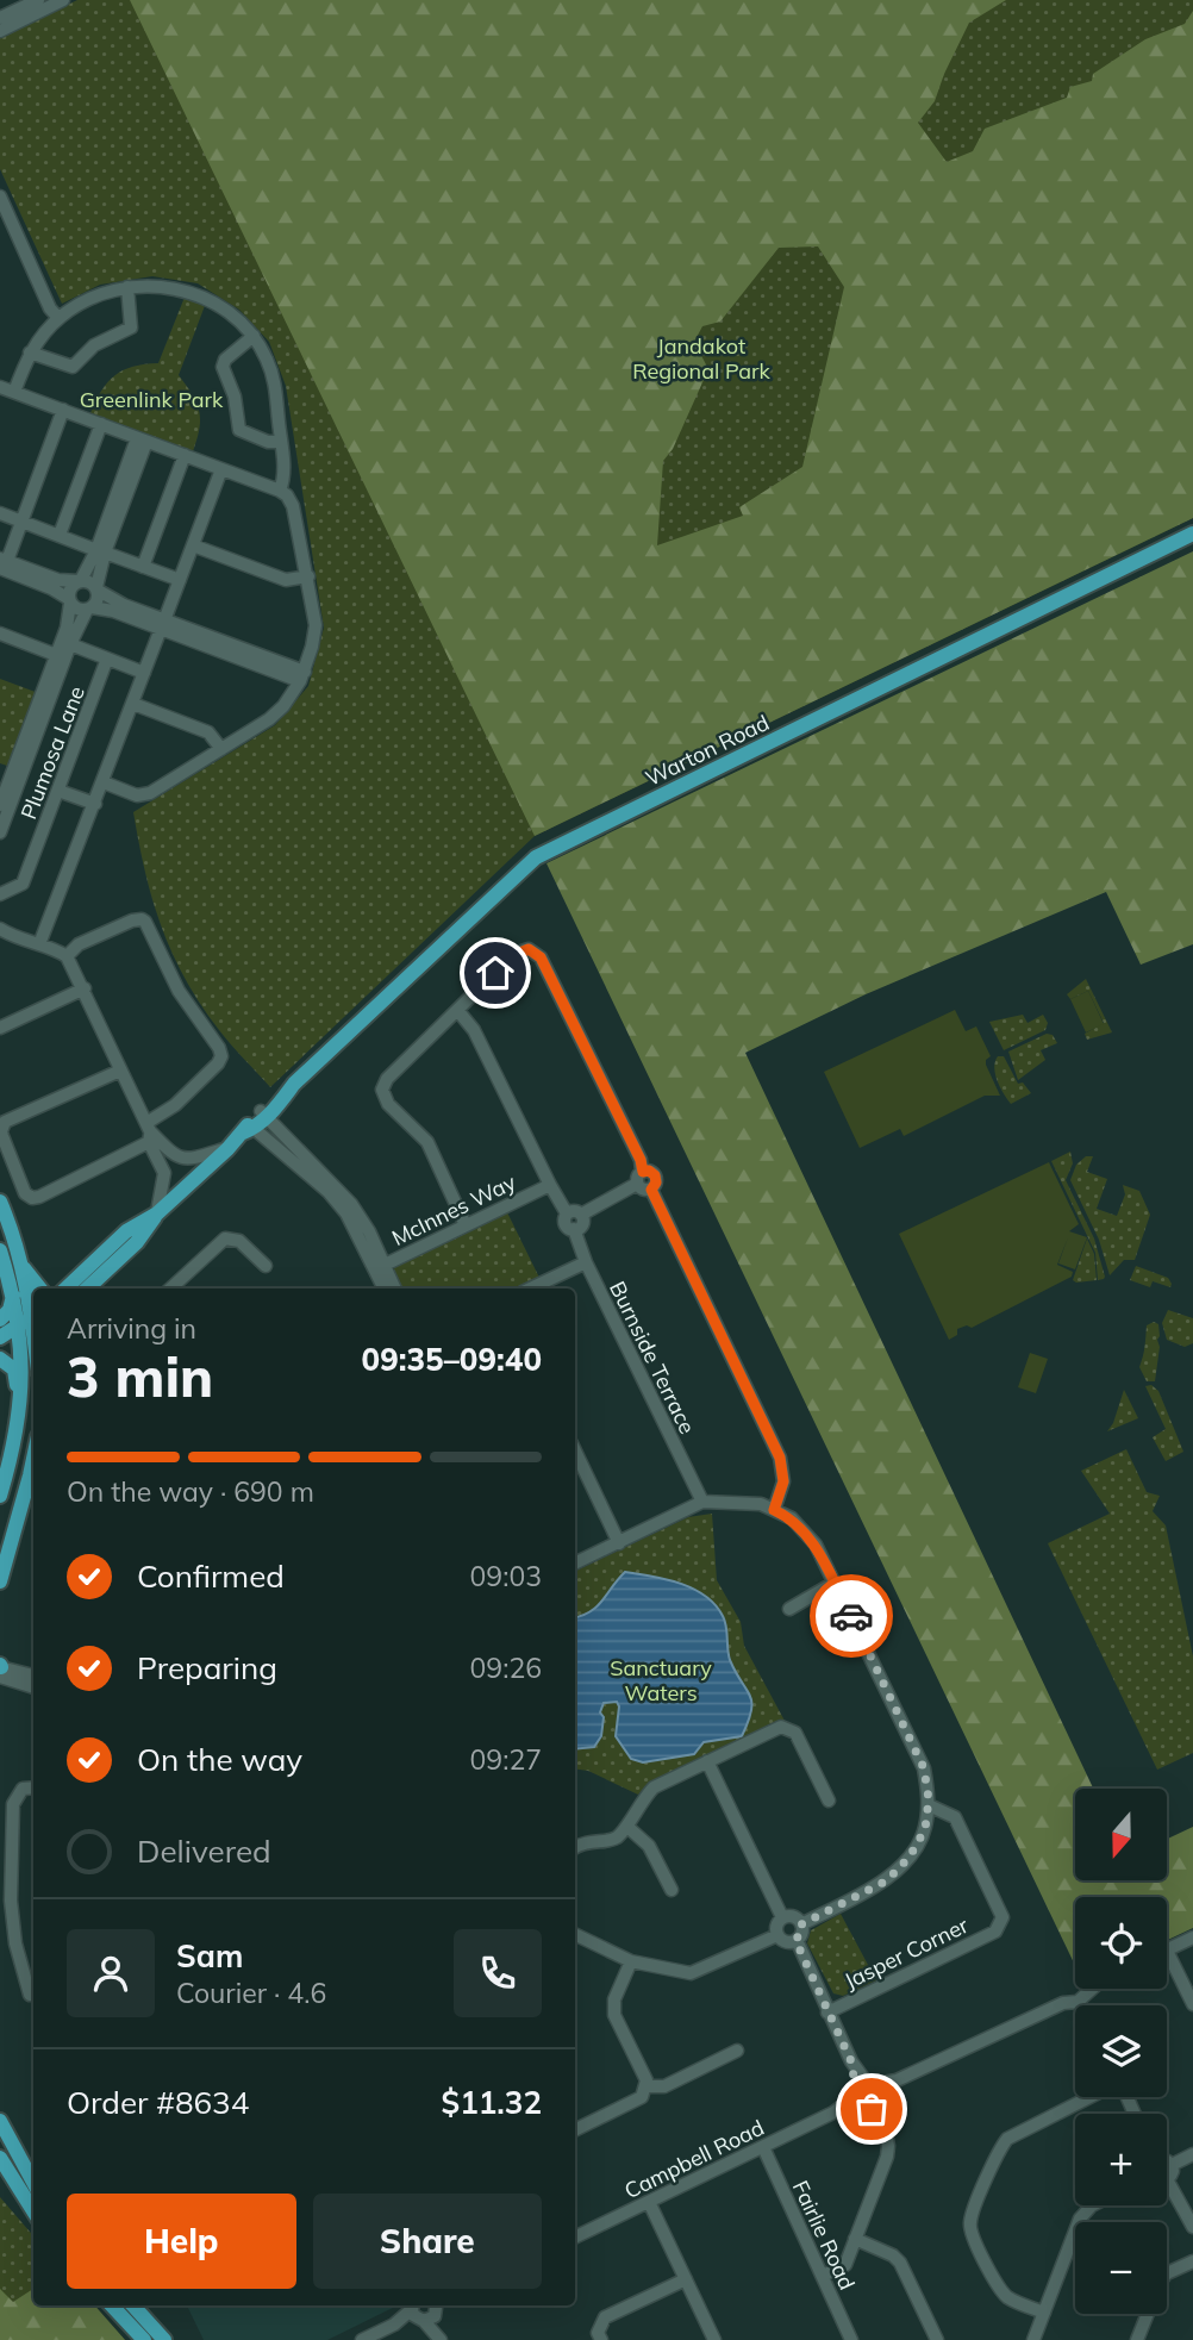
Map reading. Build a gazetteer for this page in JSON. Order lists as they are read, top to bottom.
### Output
{
  "streets": {
    "main road": ["Warton Road"],
    "street": [
      "Plumosa Lane",
      "McInnes Way",
      "Burnside Terrace",
      "Jasper Corner",
      "Campbell Road",
      "Fairlie Road"
    ]
  },
  "crossings": [
    ["McInnes Way", "Burnside Terrace"],
    ["Campbell Road", "Fairlie Road"]
  ],
  "parks": ["Jandakot Regional Park", "Greenlink Park", "Sanctuary Waters"],
  "north": "bottom",
  "page": {
    "heading": ["3 min", "Arriving in", "09:35–09:40"],
    "panel": [
      "Sam",
      "Courier · 4.6",
      "Order #8634",
      "$11.32"
    ],
    "bar": "On the way · 690 m",
    "list": [
      ["Confirmed", "09:03"],
      ["Preparing", "09:26"],
      ["On the way", "09:27"],
      "Delivered"
    ],
    "map_buttons": ["+", "−"],
    "buttons": ["Help", "Share"]
  }
}
